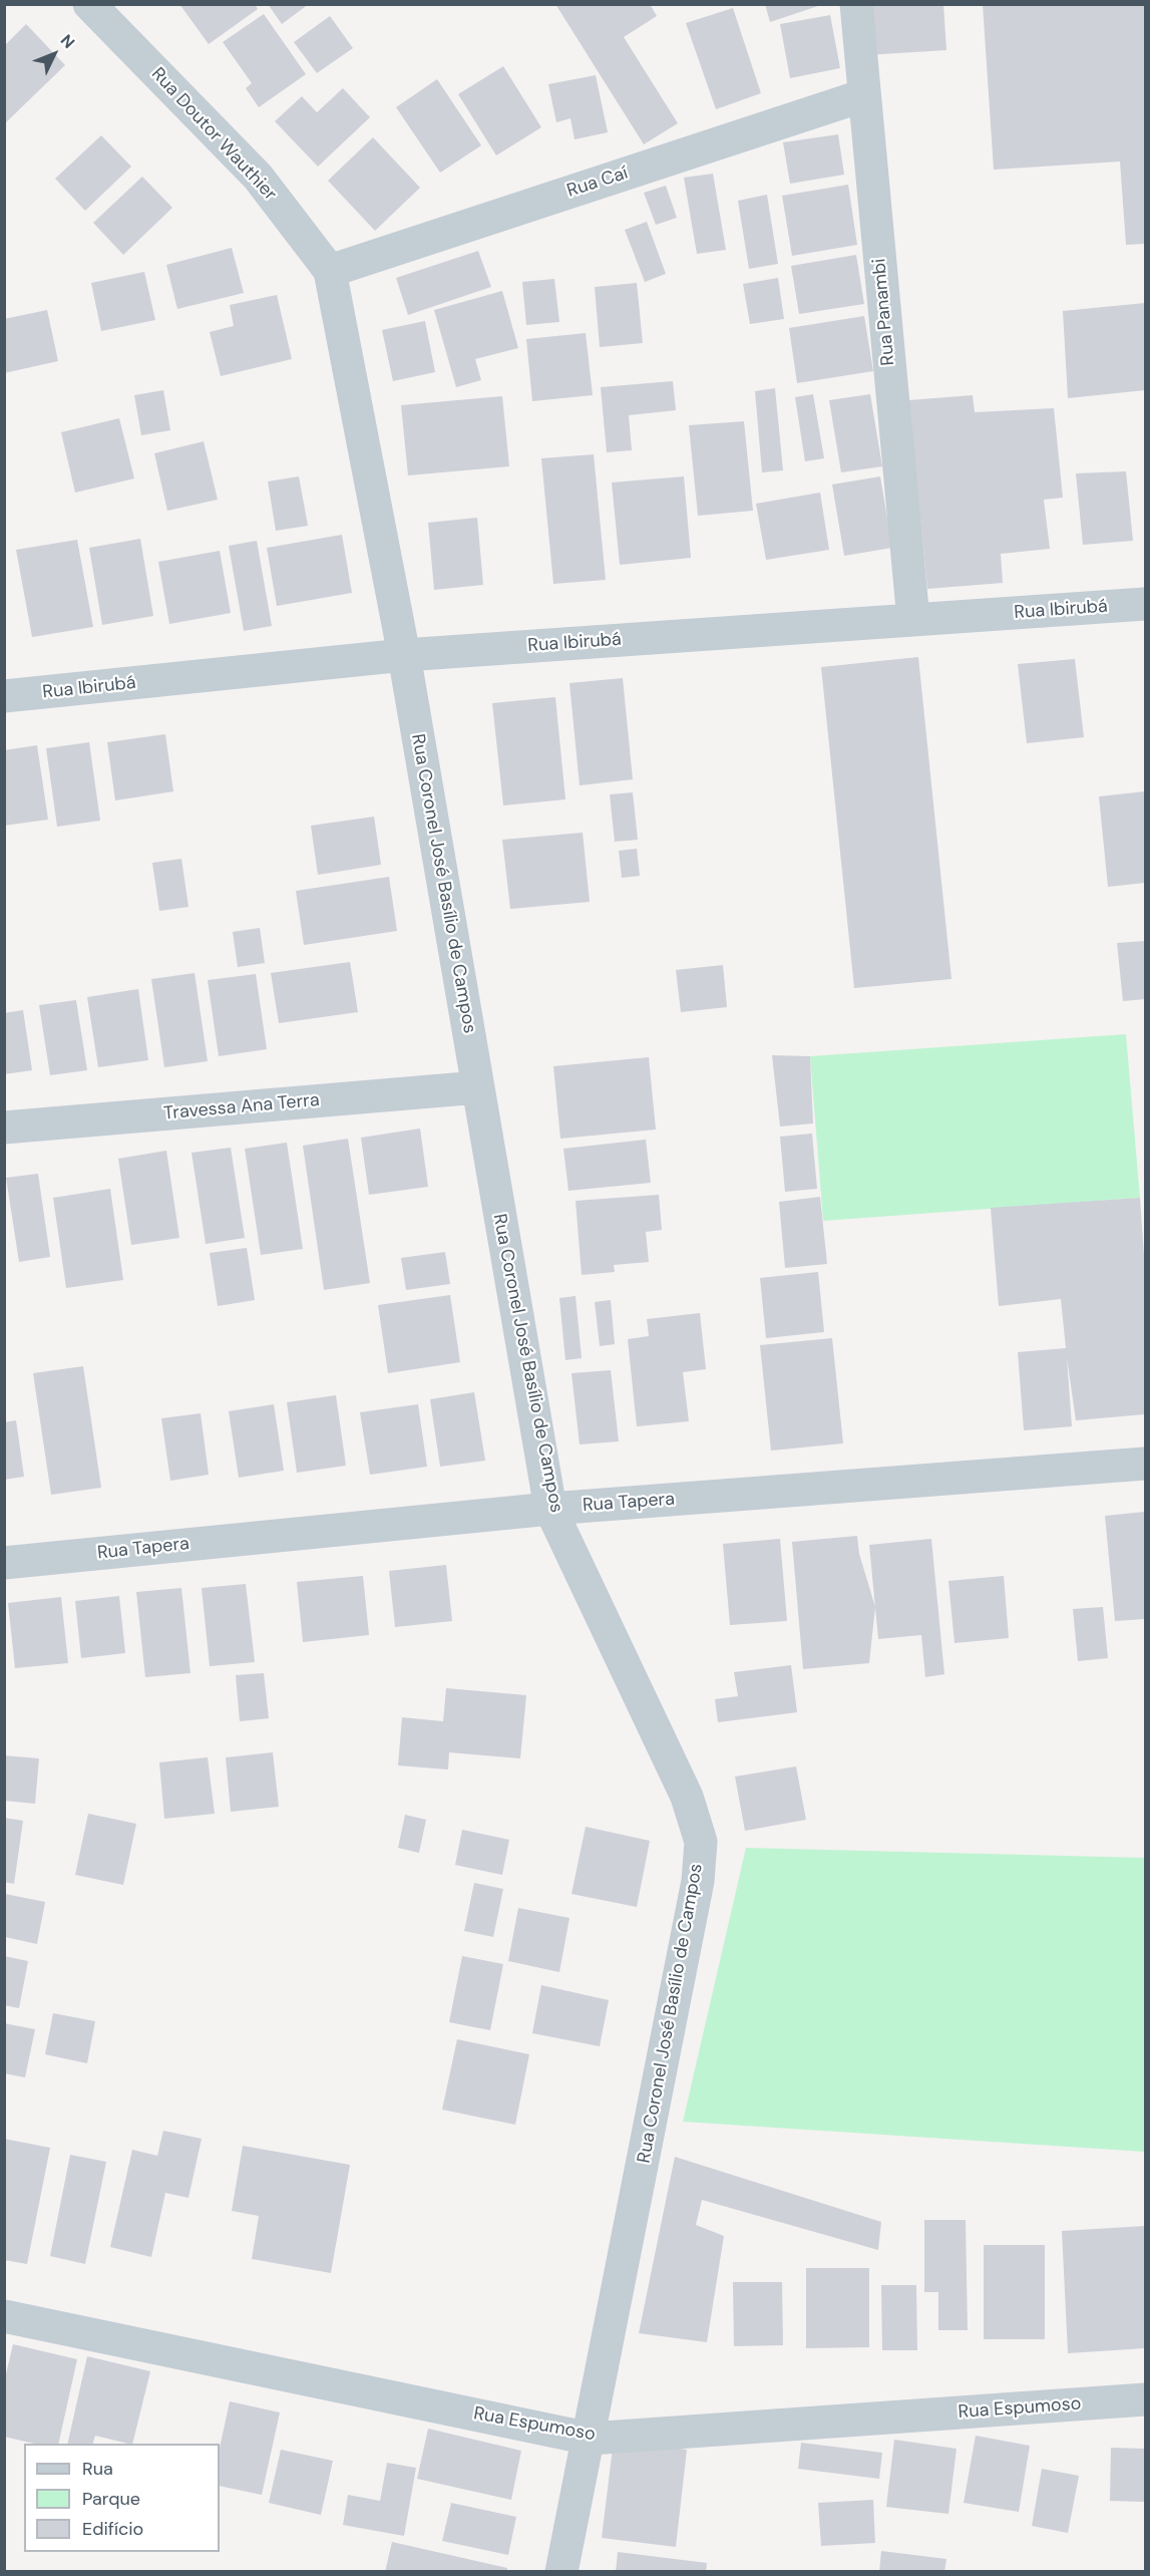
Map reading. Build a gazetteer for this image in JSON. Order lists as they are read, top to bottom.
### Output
{
  "streets": {
    "street": [
      "Rua Doutor Wauthier",
      "Rua Caí",
      "Rua Panambi",
      "Rua Ibirubá",
      "Rua Coronel José Basílio de Campos",
      "Travessa Ana Terra",
      "Rua Tapera",
      "Rua Espumoso"
    ]
  },
  "crossings": [
    ["Rua Doutor Wauthier", "Rua Caí"],
    ["Rua Doutor Wauthier", "Rua Coronel José Basílio de Campos"],
    ["Rua Caí", "Rua Panambi"],
    ["Rua Caí", "Rua Coronel José Basílio de Campos"],
    ["Rua Panambi", "Rua Ibirubá"],
    ["Rua Ibirubá", "Rua Coronel José Basílio de Campos"],
    ["Rua Coronel José Basílio de Campos", "Travessa Ana Terra"],
    ["Rua Coronel José Basílio de Campos", "Rua Tapera"],
    ["Rua Coronel José Basílio de Campos", "Rua Espumoso"]
  ],
  "legend": ["Rua", "Parque", "Edifício"],
  "north": "top right"
}
